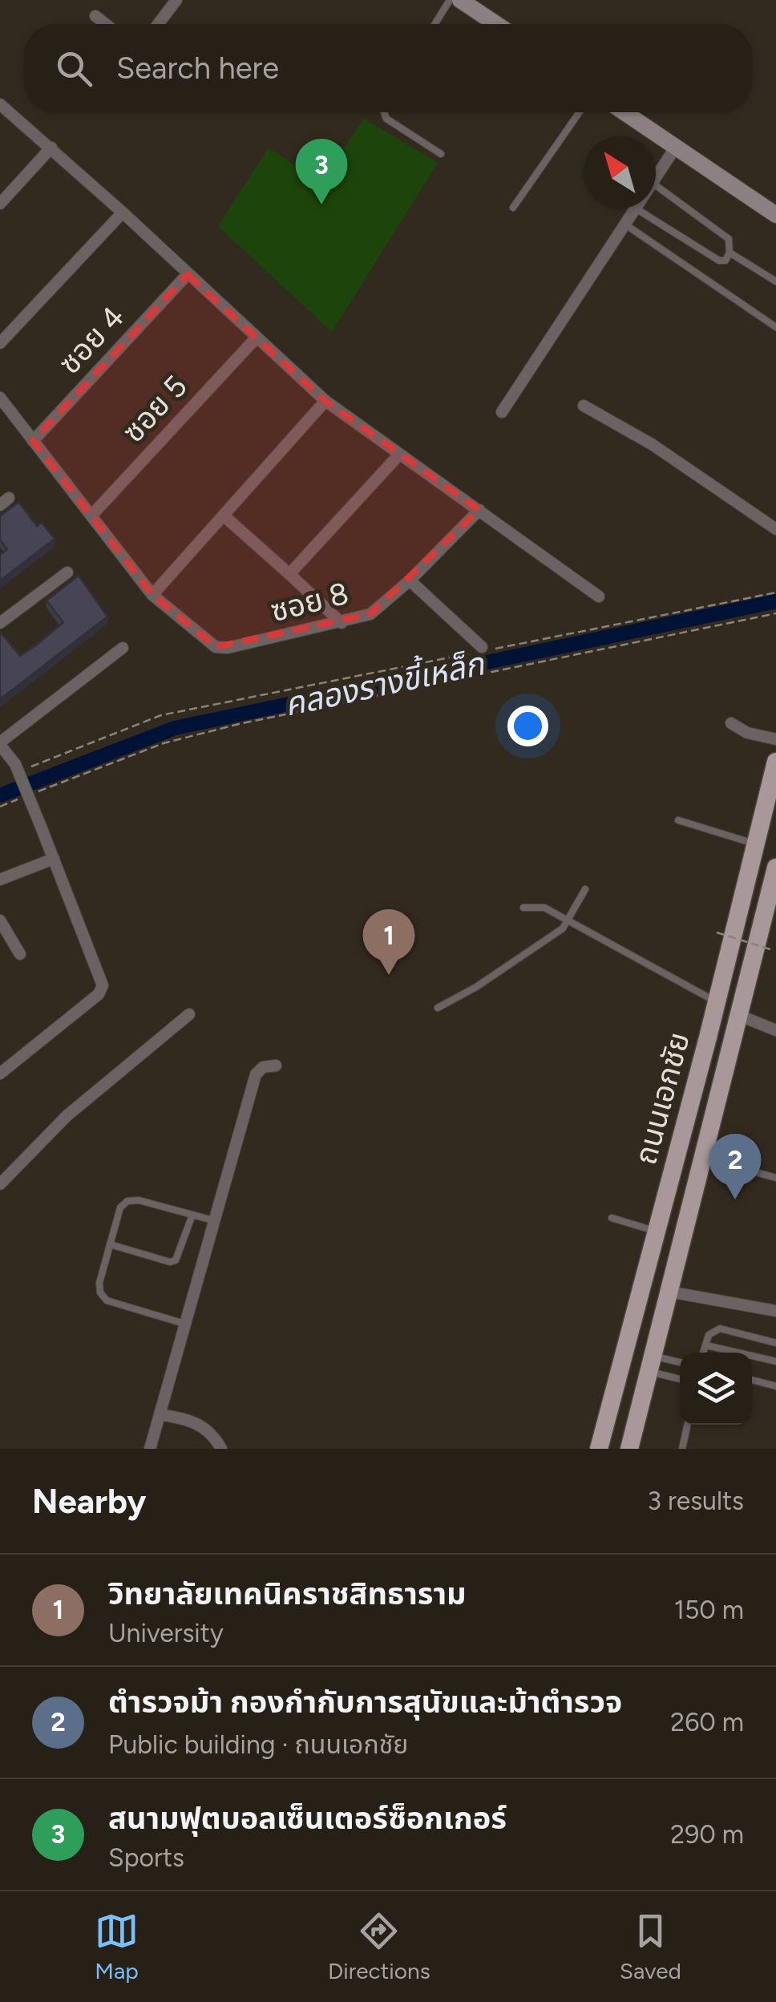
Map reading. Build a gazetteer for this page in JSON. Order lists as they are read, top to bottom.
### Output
{
  "streets": {
    "main road": ["ถนนเอกชัย"],
    "street": ["ซอย 4", "ซอย 5", "ซอย 8"]
  },
  "water": ["คลองรางขี้เหล็ก"],
  "north": "top left",
  "page": {
    "search": "Search here",
    "pins": ["3", "1", "2"],
    "heading": ["Nearby", "3 results"],
    "list": [
      {
        "mark": "1",
        "name": "วิทยาลัยเทคนิคราชสิทธาราม",
        "note": "University",
        "value": "150 m"
      },
      {
        "mark": "2",
        "name": "ตำรวจม้า กองกำกับการสุนัขและม้าตำรวจ",
        "note": "Public building · ถนนเอกชัย",
        "value": "260 m"
      },
      {
        "mark": "3",
        "name": "สนามฟุตบอลเซ็นเตอร์ซ็อกเกอร์",
        "note": "Sports",
        "value": "290 m"
      }
    ],
    "nav": ["Map", "Directions", "Saved"]
  }
}
